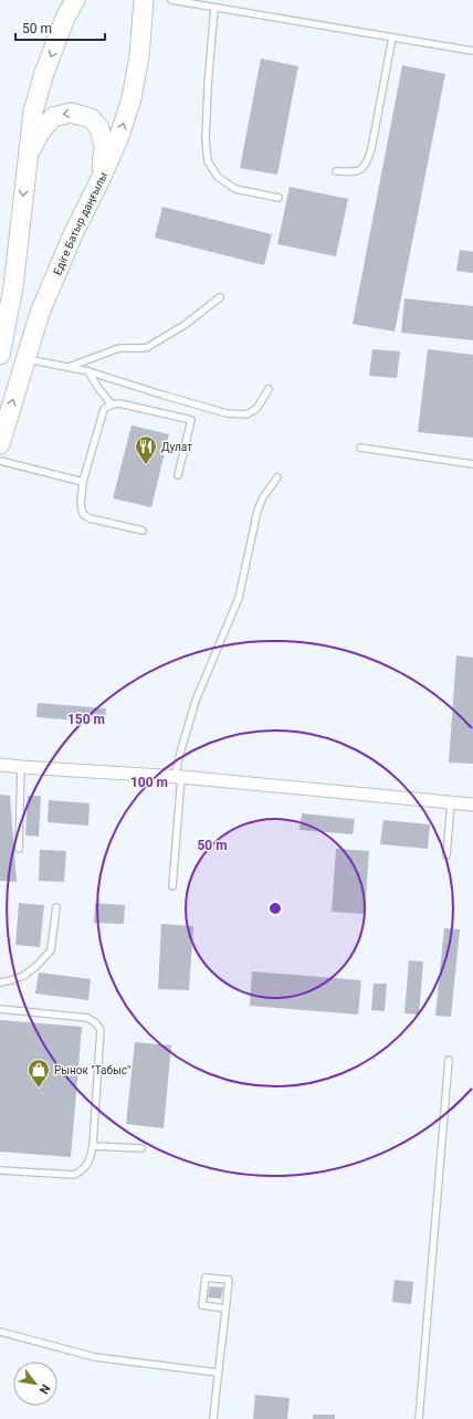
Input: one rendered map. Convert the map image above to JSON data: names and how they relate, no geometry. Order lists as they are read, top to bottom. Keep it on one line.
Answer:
{"streets":{"main road":["Едіге Батыр даңғылы"]},"places":{"restaurant":["Дулат"],"shop":["Рынок \"Табыс\""]},"scale_bar":"50 m","north":"bottom right","rings":["150 m","100 m","50 m"]}
